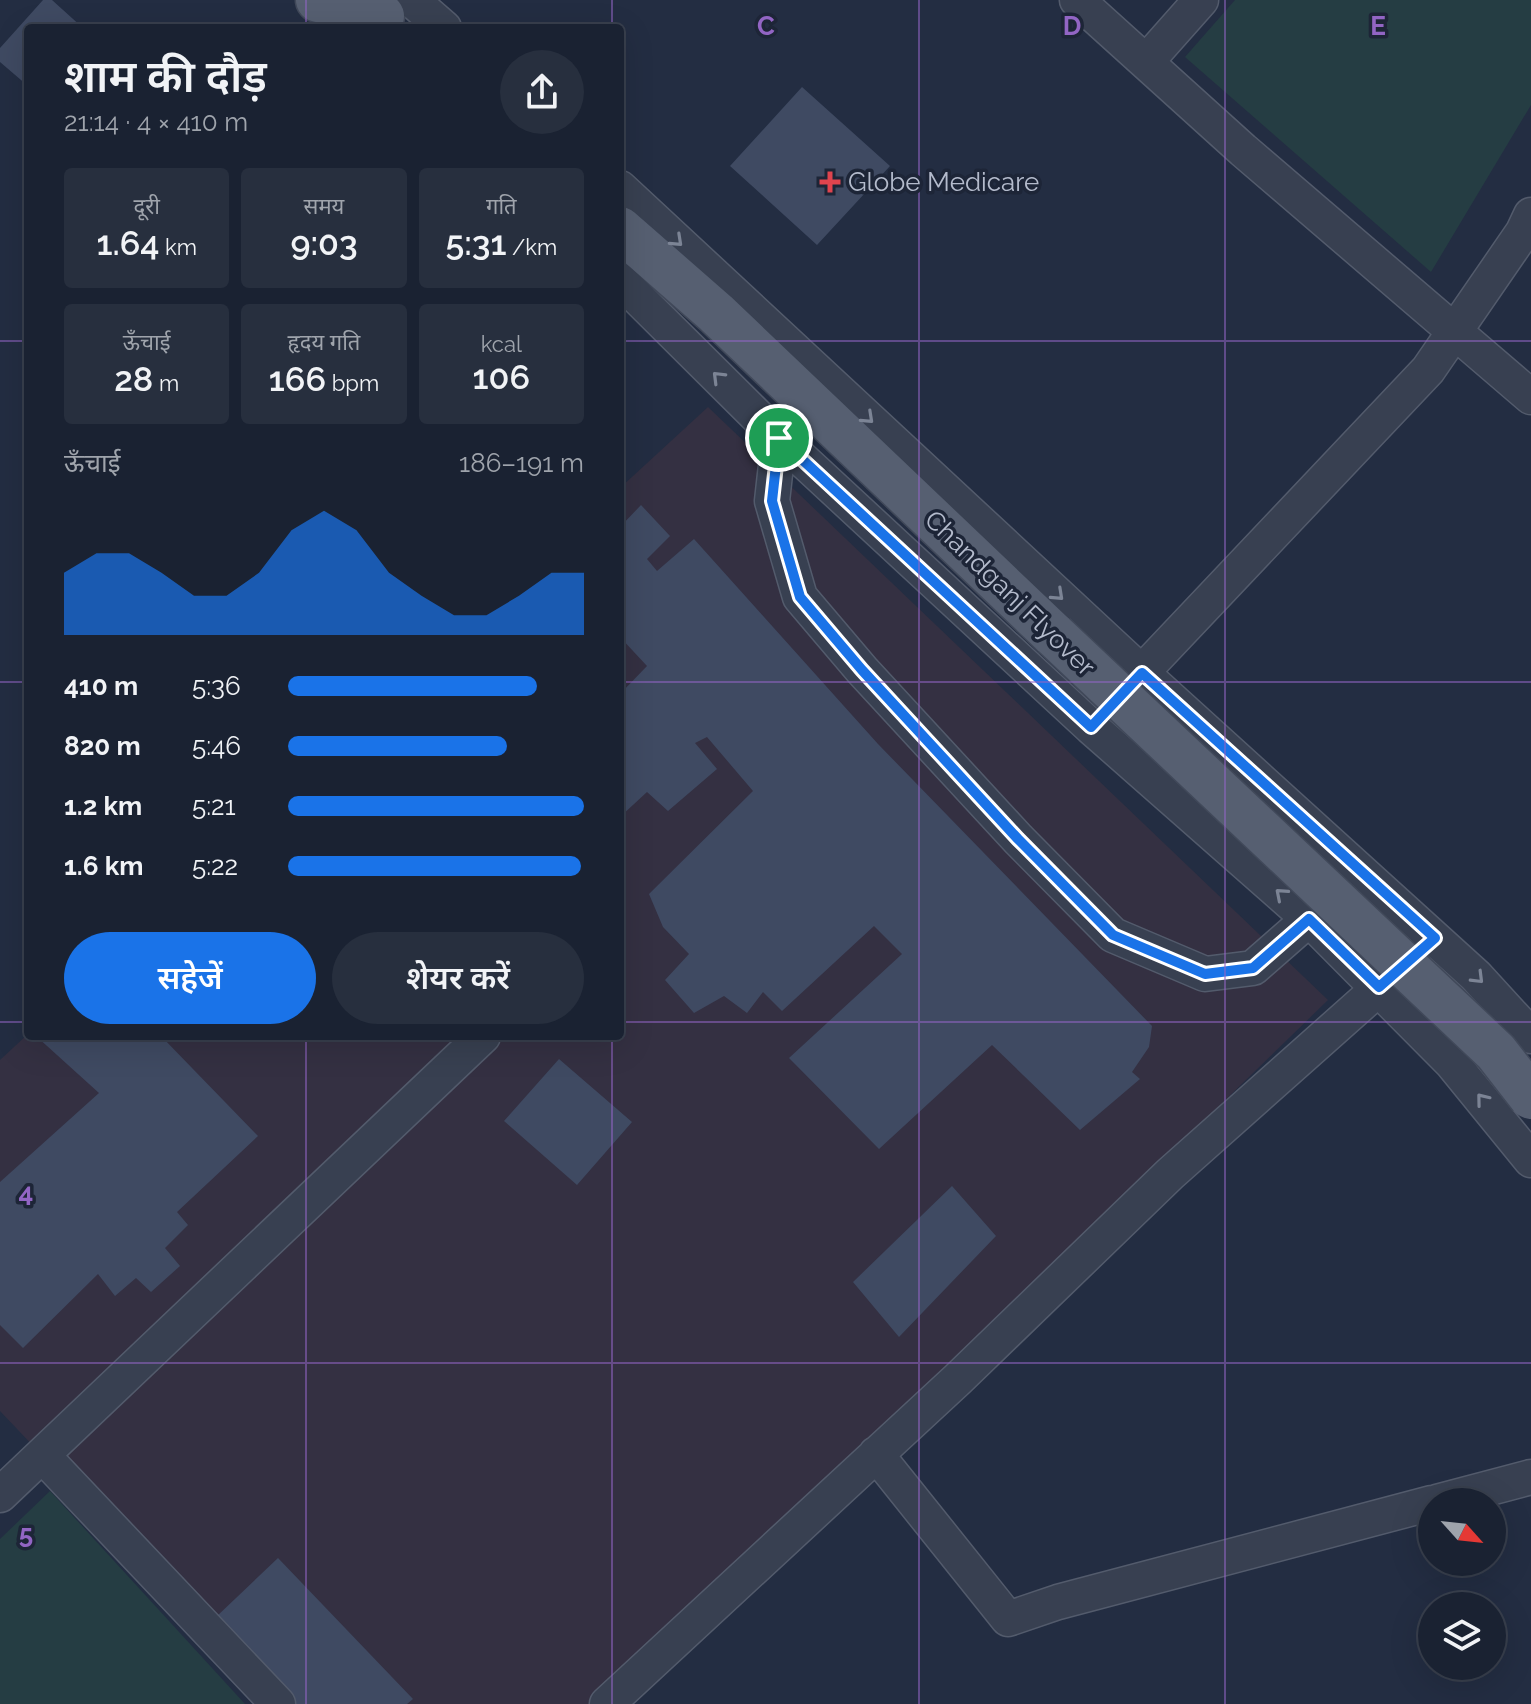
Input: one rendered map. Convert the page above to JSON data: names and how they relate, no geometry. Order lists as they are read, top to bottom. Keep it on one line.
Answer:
{"streets":{"main road":["Chandganj Flyover"]},"places":{"health":["Globe Medicare"]},"north":"bottom right","page":{"heading":["शाम की दौड़","21:14 · 4 × 410 m"],"stats":[["दूरी","1.64 km"],["समय","9:03"],["गति","5:31 /km"],["ऊँचाई","28 m"],["हृदय गति","166 bpm"],["kcal","106"]],"chart":["ऊँचाई","186–191 m"],"list":[{"name":"410 m","note":"5:36"},{"name":"820 m","note":"5:46"},{"name":"1.2 km","note":"5:21"},{"name":"1.6 km","note":"5:22"}],"buttons":["सहेजें","शेयर करें"]},"grid":{"columns":["C","D","E"],"rows":["4","5"]}}
